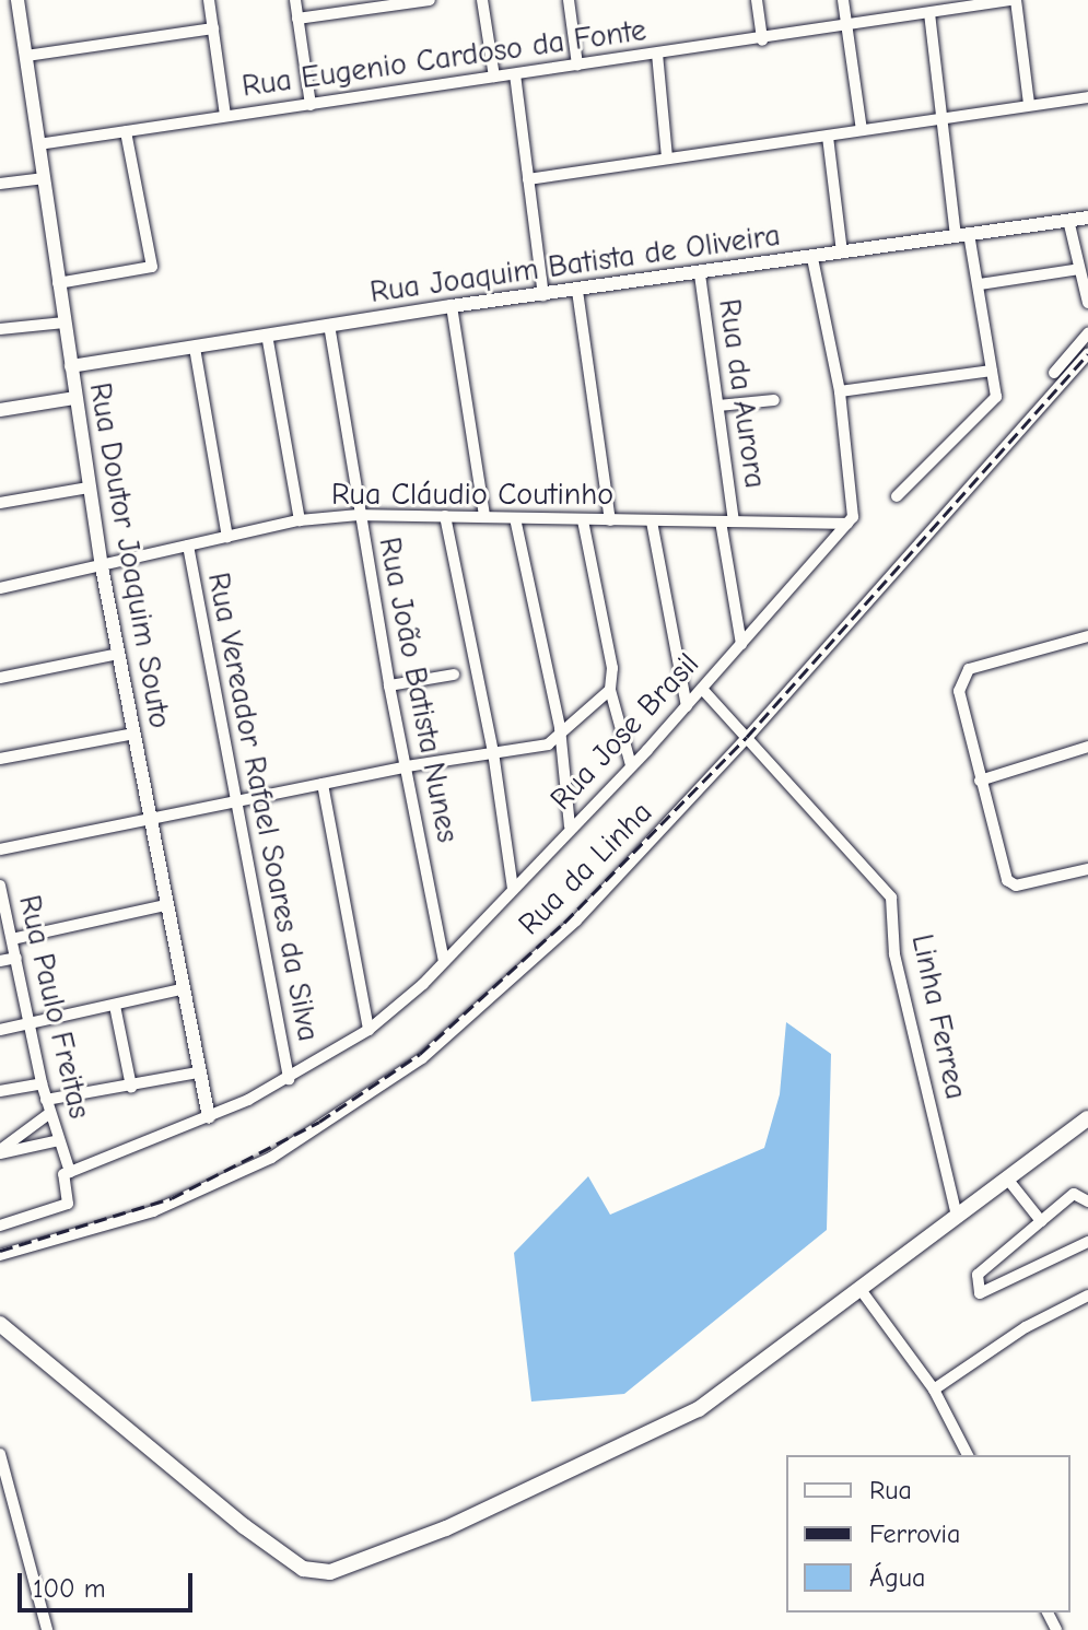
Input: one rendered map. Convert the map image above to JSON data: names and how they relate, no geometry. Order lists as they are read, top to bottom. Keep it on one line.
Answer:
{"streets":{"street":["Rua Eugenio Cardoso da Fonte","Rua Joaquim Batista de Oliveira","Rua da Aurora","Rua Cláudio Coutinho","Rua Doutor Joaquim Souto","Rua João Batista Nunes","Rua Jose Brasil","Rua Vereador Rafael Soares da Silva","Rua da Linha","Rua Paulo Freitas","Linha Ferrea"]},"crossings":[["Rua Eugenio Cardoso da Fonte","Rua Doutor Joaquim Souto"],["Rua Joaquim Batista de Oliveira","Rua da Aurora"],["Rua Joaquim Batista de Oliveira","Rua Doutor Joaquim Souto"],["Rua Joaquim Batista de Oliveira","Rua João Batista Nunes"],["Rua da Aurora","Rua Cláudio Coutinho"],["Rua da Aurora","Rua Jose Brasil"],["Rua Cláudio Coutinho","Rua Doutor Joaquim Souto"],["Rua Cláudio Coutinho","Rua João Batista Nunes"],["Rua Cláudio Coutinho","Rua Jose Brasil"],["Rua Cláudio Coutinho","Rua Vereador Rafael Soares da Silva"],["Rua Doutor Joaquim Souto","Rua Jose Brasil"],["Rua João Batista Nunes","Rua Jose Brasil"],["Rua Jose Brasil","Rua Vereador Rafael Soares da Silva"],["Rua Jose Brasil","Rua Paulo Freitas"],["Rua Jose Brasil","Linha Ferrea"],["Rua da Linha","Linha Ferrea"]],"legend":["Rua","Ferrovia","Água"],"scale_bar":"100 m"}
